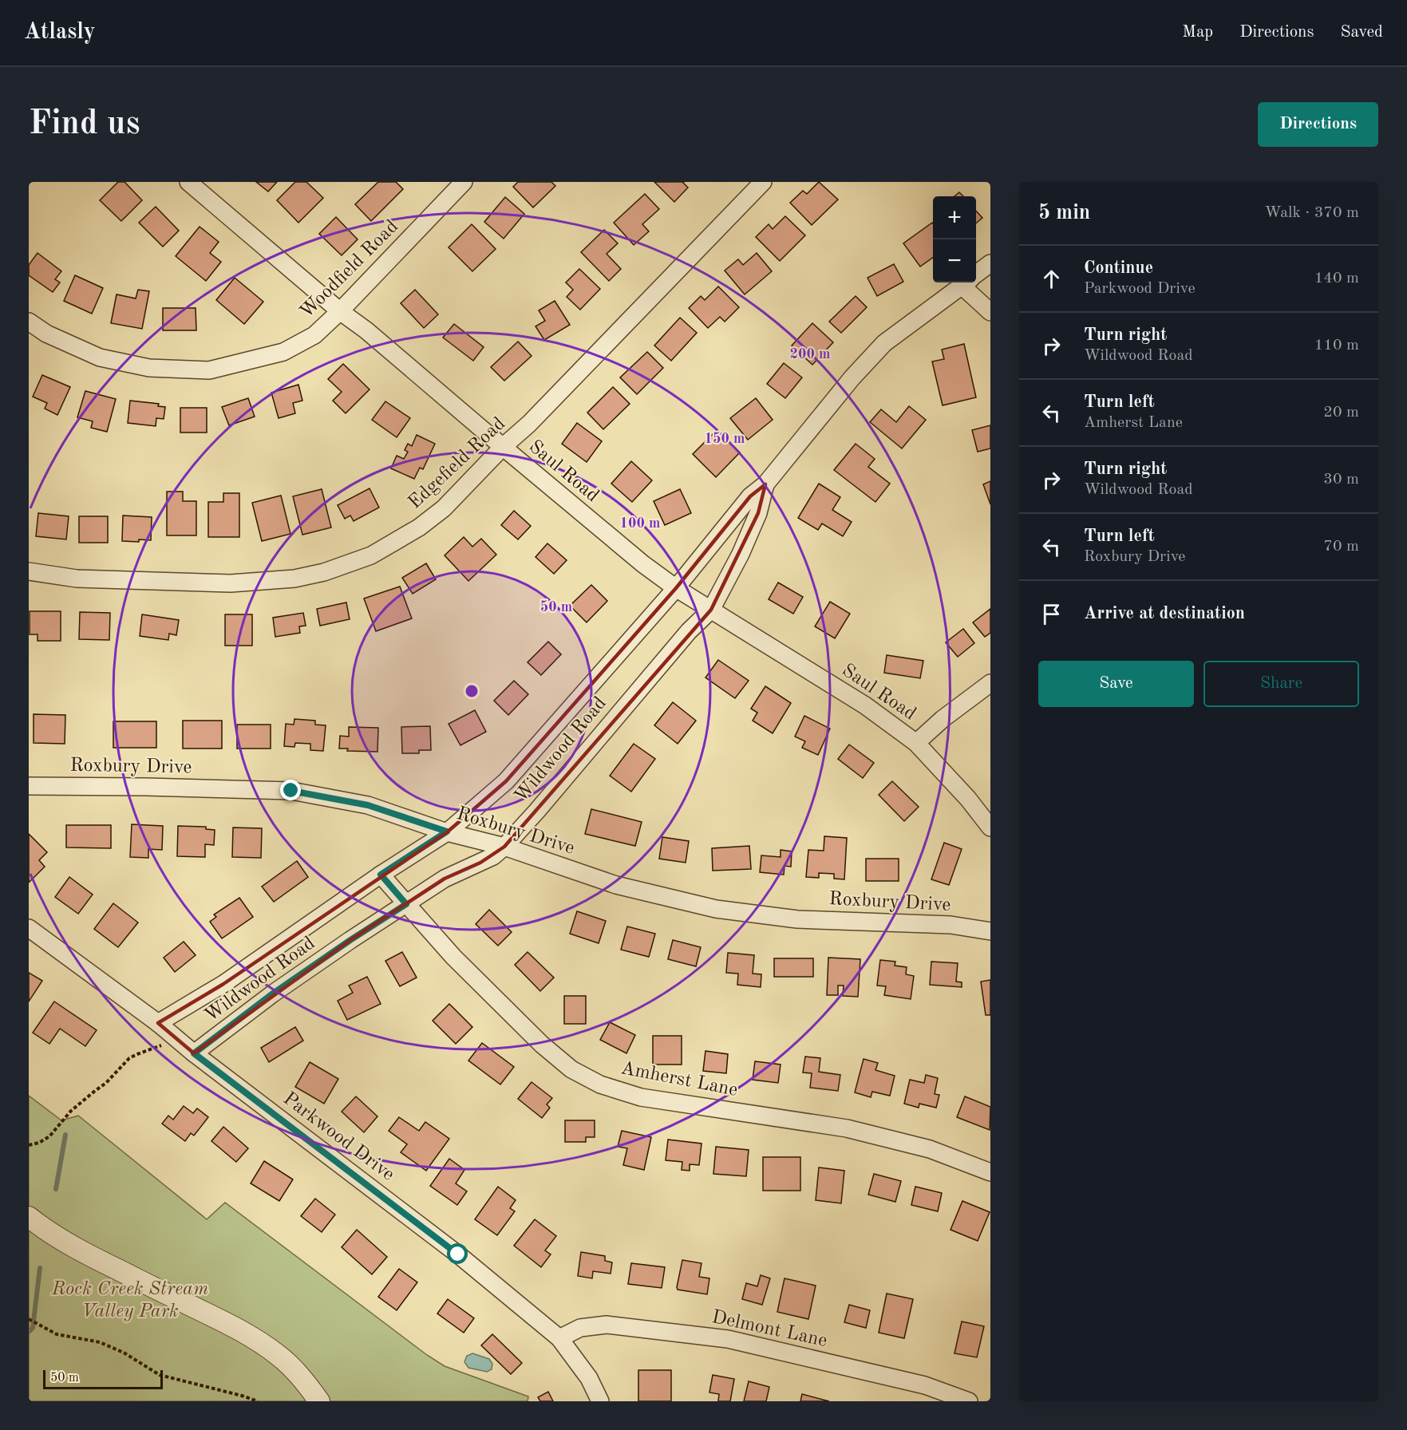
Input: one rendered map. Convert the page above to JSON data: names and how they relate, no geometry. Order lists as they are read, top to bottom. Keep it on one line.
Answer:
{"streets":{"street":["Woodfield Road","Edgefield Road","Saul Road","Wildwood Road","Roxbury Drive","Amherst Lane","Parkwood Drive","Delmont Lane"]},"crossings":[["Woodfield Road","Saul Road"],["Edgefield Road","Saul Road"],["Saul Road","Wildwood Road"],["Wildwood Road","Roxbury Drive"],["Wildwood Road","Amherst Lane"],["Wildwood Road","Parkwood Drive"],["Parkwood Drive","Delmont Lane"]],"parks":["Rock Creek Stream Valley Park"],"scale_bar":"50 m","page":{"header":"Atlasly","nav":["Map","Directions","Saved"],"buttons":["Directions",["Save","Share"]],"title":"Find us","heading":["5 min","Walk · 370 m"],"map_buttons":["+","−"],"list":[["Continue","Parkwood Drive","140 m"],["Turn right","Wildwood Road","110 m"],["Turn left","Amherst Lane","20 m"],["Turn right","Wildwood Road","30 m"],["Turn left","Roxbury Drive","70 m"],"Arrive at destination"],"scale":"50 m"},"rings":["200 m","150 m","100 m","50 m"]}
